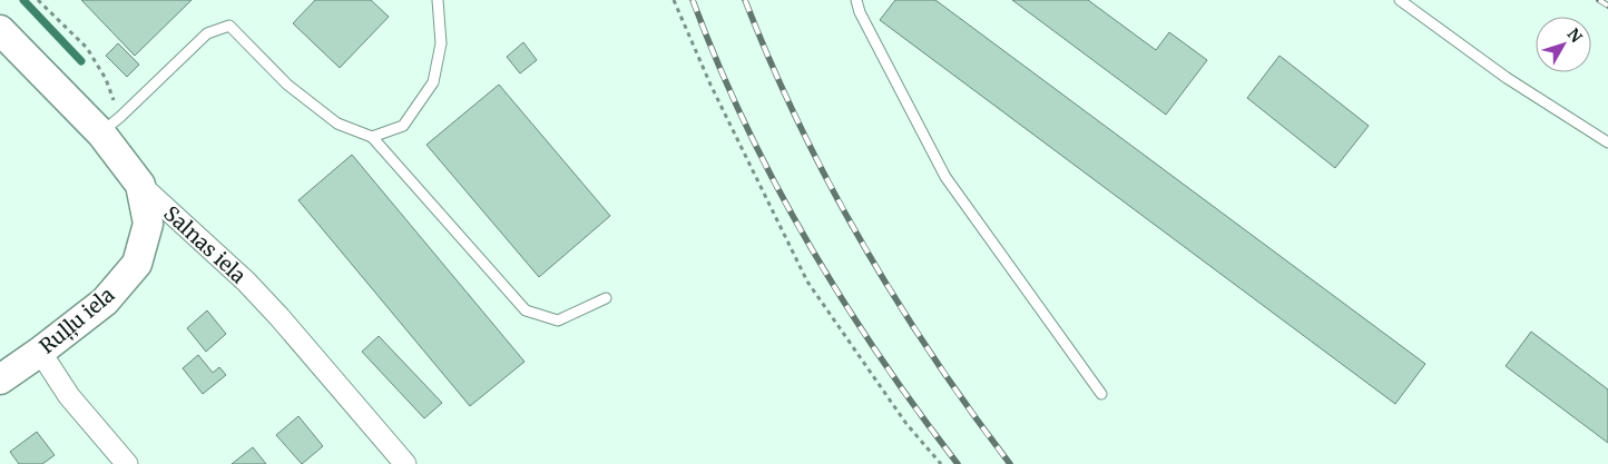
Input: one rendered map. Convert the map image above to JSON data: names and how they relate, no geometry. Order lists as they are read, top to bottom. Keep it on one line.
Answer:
{"streets":{"main road":["Salnas iela","Ruļļu iela"]},"crossings":[["Salnas iela","Ruļļu iela"]],"north":"top right"}
